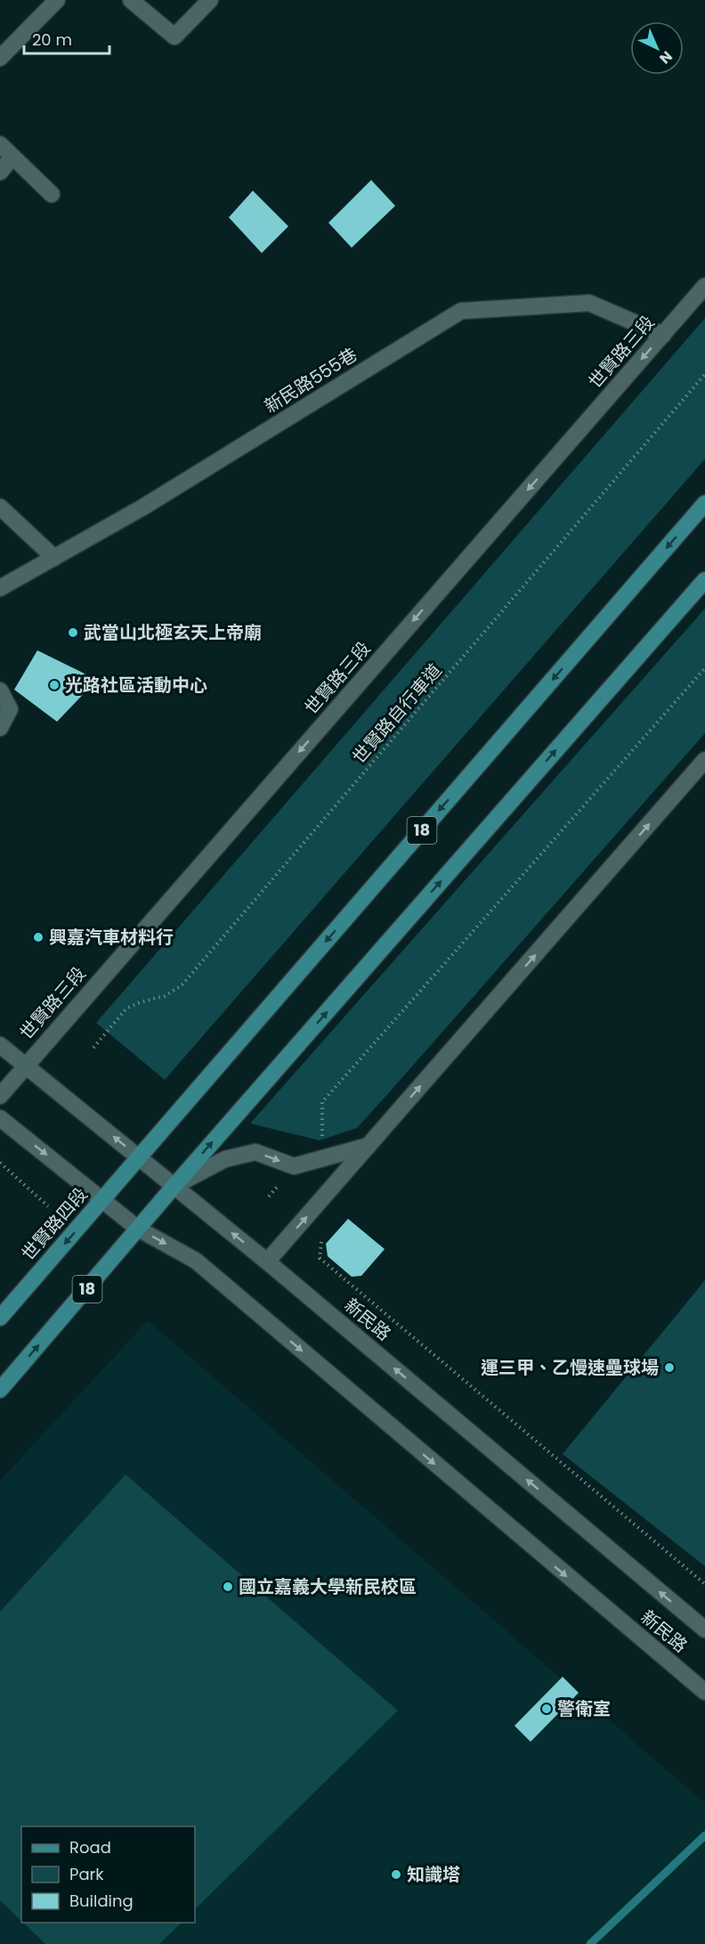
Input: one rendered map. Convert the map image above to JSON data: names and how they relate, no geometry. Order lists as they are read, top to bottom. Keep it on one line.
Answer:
{"streets":{"main road":["18","世賢路四段"],"street":["世賢路三段","新民路555巷","新民路"],"path":["世賢路自行車道"]},"crossings":[["世賢路三段","新民路555巷"],["世賢路三段","新民路"],["18","世賢路四段"],["18","新民路"],["世賢路四段","新民路"]],"one_way":["世賢路三段"],"places":["武當山北極玄天上帝廟","光路社區活動中心","興嘉汽車材料行","運三甲、乙慢速壘球場","國立嘉義大學新民校區","警衛室","知識塔"],"legend":["Road","Park","Building"],"scale_bar":"20 m","north":"bottom right"}
